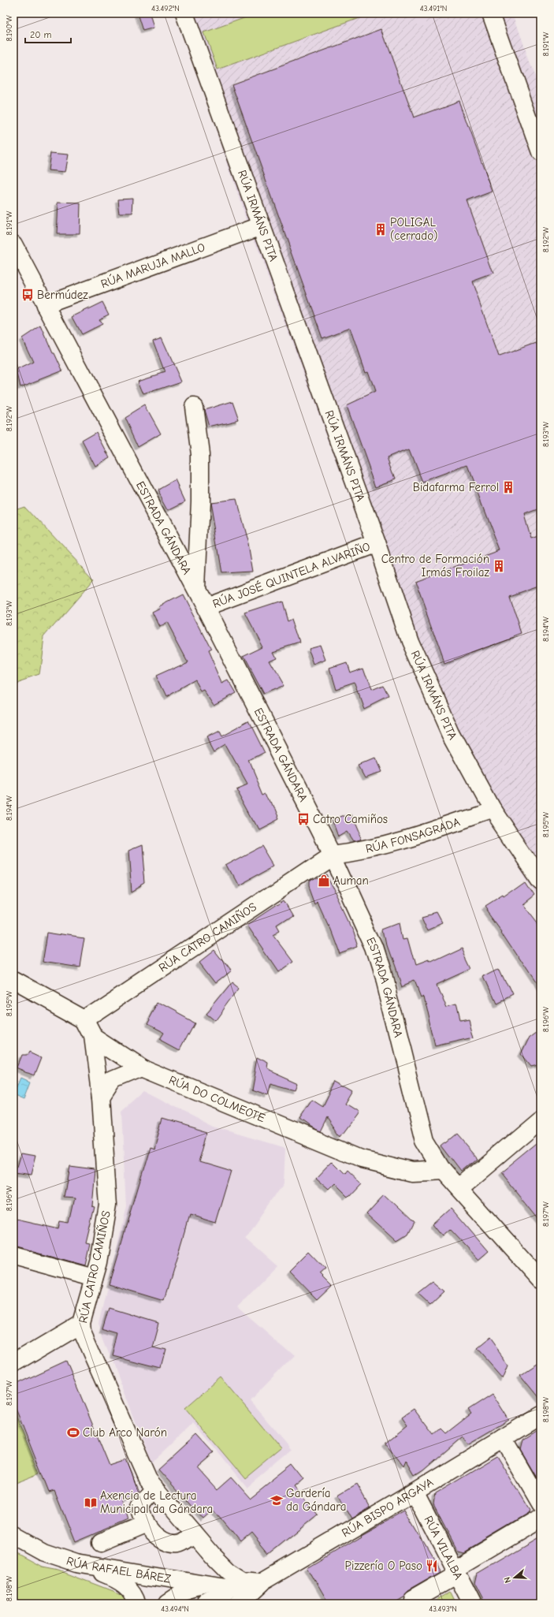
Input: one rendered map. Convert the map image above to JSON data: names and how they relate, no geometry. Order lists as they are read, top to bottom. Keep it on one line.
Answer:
{"streets":{"street":["RÚA IRMÁNS PITA","RÚA MARUJA MALLO","ESTRADA GÁNDARA","RÚA JOSÉ QUINTELA ALVARIÑO","RÚA FONSAGRADA","RÚA CATRO CAMIÑOS","RÚA DO COLMEOTE","RÚA BISPO ARGAYA","RÚA VILALBA","RÚA RAFAEL BÁREZ"]},"crossings":[["RÚA IRMÁNS PITA","RÚA MARUJA MALLO"],["RÚA IRMÁNS PITA","RÚA JOSÉ QUINTELA ALVARIÑO"],["RÚA IRMÁNS PITA","RÚA FONSAGRADA"],["RÚA MARUJA MALLO","ESTRADA GÁNDARA"],["ESTRADA GÁNDARA","RÚA JOSÉ QUINTELA ALVARIÑO"],["ESTRADA GÁNDARA","RÚA FONSAGRADA"],["ESTRADA GÁNDARA","RÚA CATRO CAMIÑOS"],["ESTRADA GÁNDARA","RÚA DO COLMEOTE"],["RÚA FONSAGRADA","RÚA CATRO CAMIÑOS"],["RÚA CATRO CAMIÑOS","RÚA DO COLMEOTE"],["RÚA CATRO CAMIÑOS","RÚA BISPO ARGAYA"],["RÚA BISPO ARGAYA","RÚA VILALBA"],["RÚA BISPO ARGAYA","RÚA RAFAEL BÁREZ"]],"places":{"building":["POLIGAL (cerrado)","Bidafarma Ferrol","Centro de Formación Irmás Froilaz"],"bus stop":["Bermúdez","Catro Camiños"],"shop":["Auman"],"sports":["Club Arco Narón"],"school or university":["Gardería da Gándara"],"library":["Axencia de Lectura Municipal da Gándara"],"restaurant":["Pizzería O Paso"]},"scale_bar":"20 m","north":"left","coordinates":["43.492°N","43.491°N","8.190°W","8.191°W","8.192°W","8.193°W","8.194°W","8.195°W","8.196°W","8.197°W","8.198°W","43.494°N","43.493°N"]}
